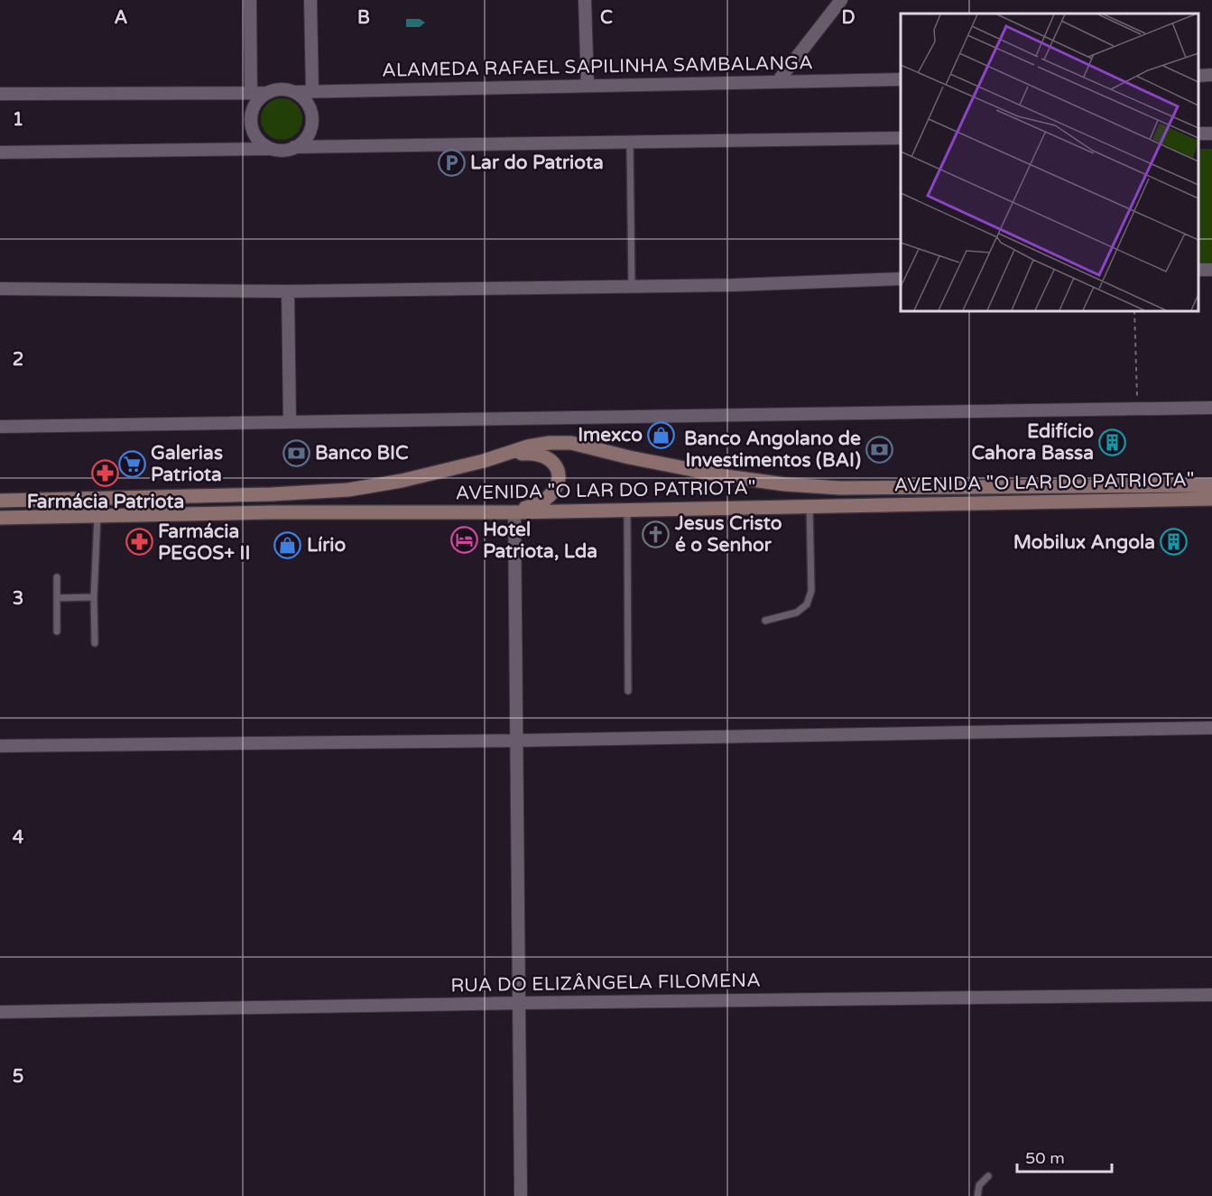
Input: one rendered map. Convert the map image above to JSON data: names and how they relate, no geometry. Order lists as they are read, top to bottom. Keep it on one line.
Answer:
{"streets":{"main road":["AVENIDA \"O LAR DO PATRIOTA\""],"street":["ALAMEDA RAFAEL SAPILINHA SAMBALANGA","RUA DO ELIZÂNGELA FILOMENA"]},"places":{"parking":["Lar do Patriota"],"shop":["Imexco","Lírio"],"building":["Edifício Cahora Bassa","Mobilux Angola"],"bank":["Banco Angolano de Investimentos (BAI)","Banco BIC"],"supermarket":["Galerias Patriota"],"pharmacy":["Farmácia Patriota","Farmácia PEGOS+ II"],"church":["Jesus Cristo é o Senhor"],"hotel":["Hotel Patriota, Lda"]},"scale_bar":"50 m","grid":{"columns":["A","B","C","D"],"rows":["1","2","3","4","5"]}}
